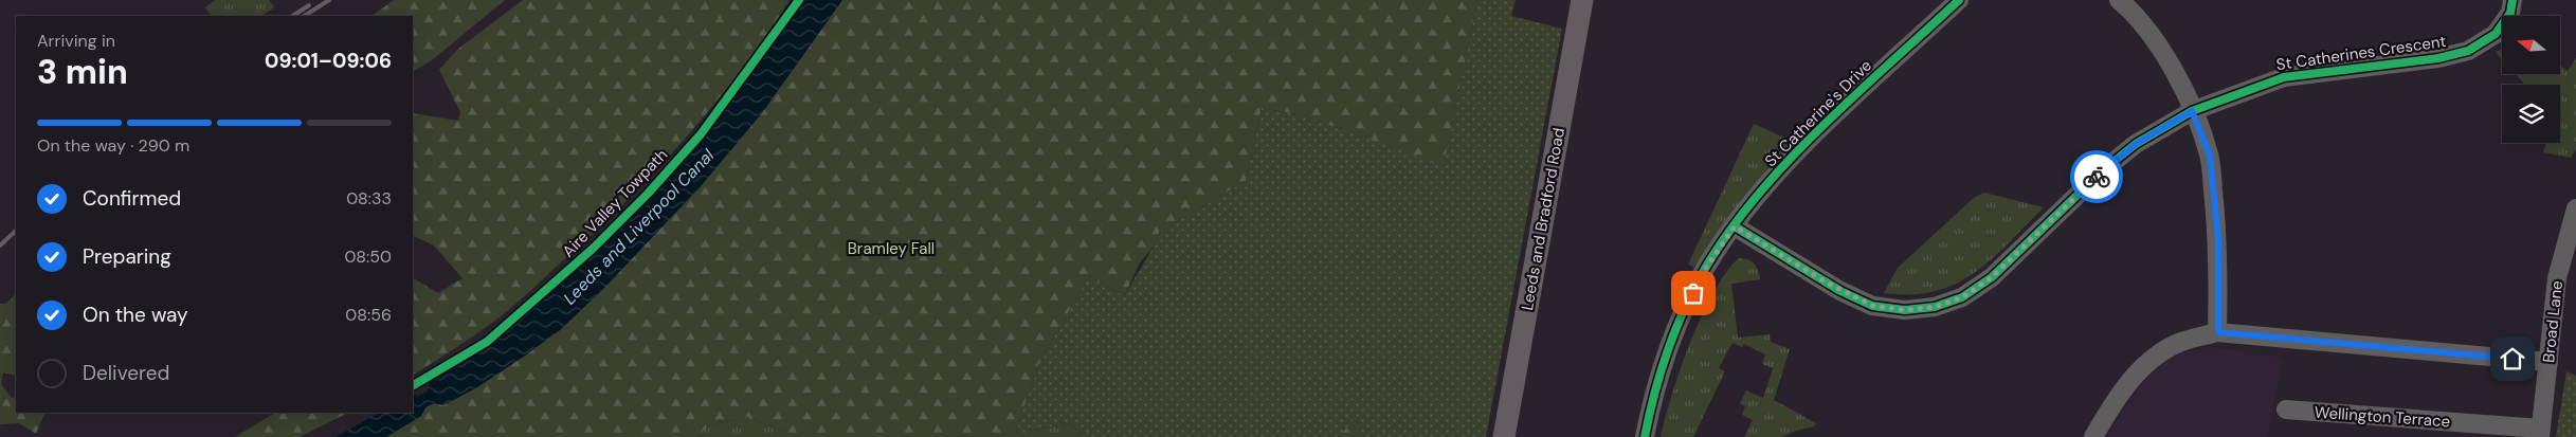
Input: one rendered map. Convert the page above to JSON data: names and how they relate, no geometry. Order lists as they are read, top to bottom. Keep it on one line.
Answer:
{"streets":{"main road":["Leeds and Bradford Road"],"street":["St Catherines Crescent","St Catherine's Drive","Broad Lane","Wellington Terrace"],"cycle path":["Aire Valley Towpath"]},"crossings":[["St Catherines Crescent","St Catherine's Drive"],["Broad Lane","Wellington Terrace"]],"water":["Leeds and Liverpool Canal"],"parks":["Bramley Fall"],"north":"left","page":{"heading":["3 min","Arriving in","09:01–09:06"],"bar":"On the way · 290 m","list":[["Confirmed","08:33"],["Preparing","08:50"],["On the way","08:56"],"Delivered"]}}
